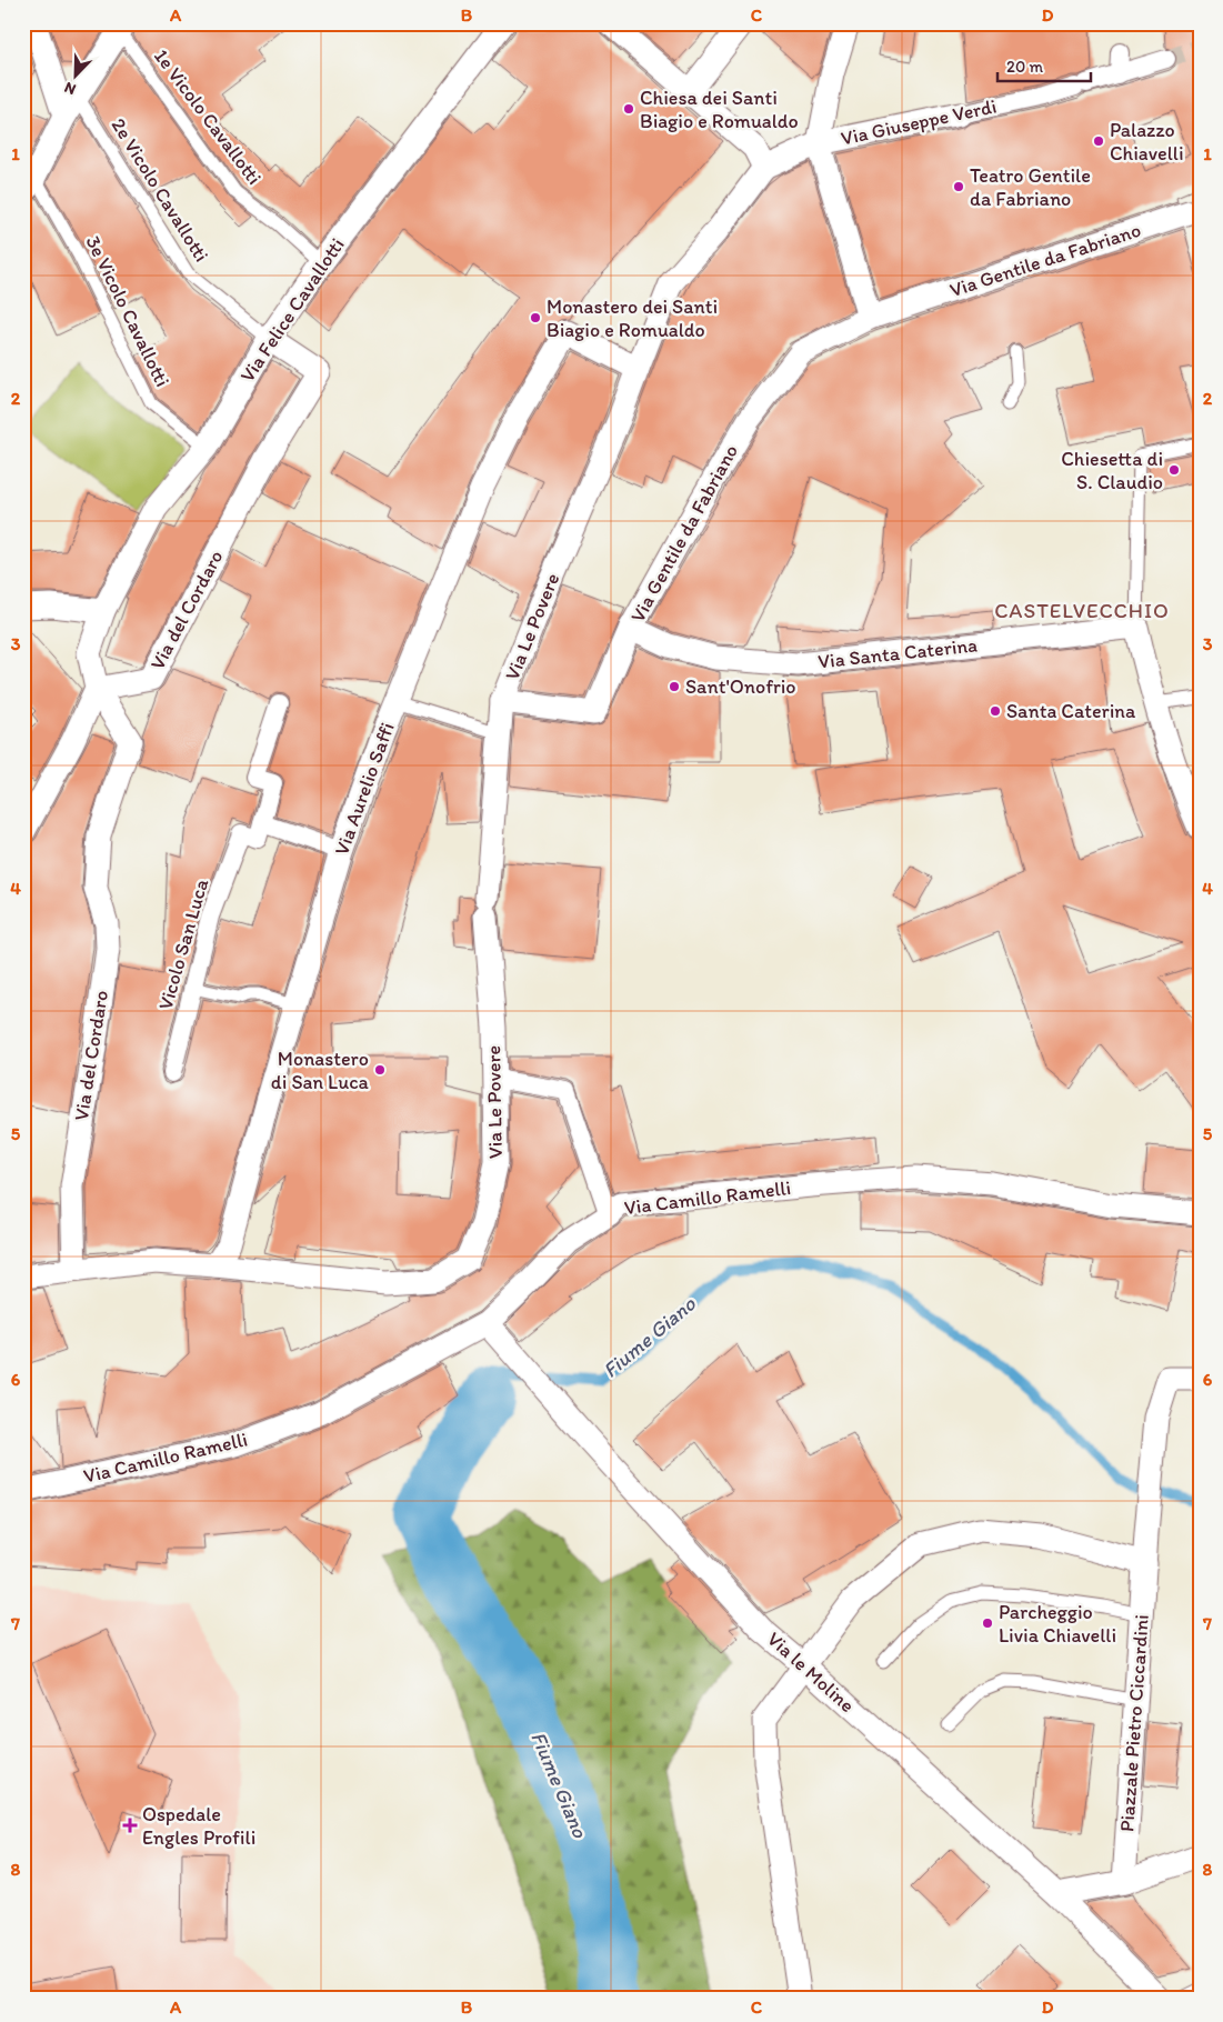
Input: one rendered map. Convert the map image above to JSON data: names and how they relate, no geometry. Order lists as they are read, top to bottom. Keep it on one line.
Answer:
{"streets":{"street":["Via Giuseppe Verdi","Via Gentile da Fabriano","Via Felice Cavallotti","Via del Cordaro","Via Le Povere","Via Santa Caterina","Via Aurelio Saffi","Vicolo San Luca","Via Camillo Ramelli","Via le Moline","Piazzale Pietro Ciccardini"],"lane":["1e Vicolo Cavallotti","2e Vicolo Cavallotti","3e Vicolo Cavallotti"]},"crossings":[["1e Vicolo Cavallotti","Via Felice Cavallotti"],["Via Giuseppe Verdi","Via Le Povere"],["2e Vicolo Cavallotti","Via Felice Cavallotti"],["2e Vicolo Cavallotti","Via del Cordaro"],["Via Gentile da Fabriano","Via Le Povere"],["Via Gentile da Fabriano","Via Santa Caterina"],["Via Felice Cavallotti","3e Vicolo Cavallotti"],["Via Felice Cavallotti","Via del Cordaro"],["Via del Cordaro","Via Le Povere"],["Via Le Povere","Via Aurelio Saffi"],["Via Camillo Ramelli","Via le Moline"]],"districts":["CASTELVECCHIO"],"water":["Fiume Giano"],"places":{"other":["Chiesa dei Santi Biagio e Romualdo","Palazzo Chiavelli","Teatro Gentile da Fabriano","Monastero dei Santi Biagio e Romualdo","Chiesetta di S. Claudio","Sant'Onofrio","Santa Caterina","Monastero di San Luca","Parcheggio Livia Chiavelli"],"health":["Ospedale Engles Profili"]},"scale_bar":"20 m","north":"bottom left","grid":{"columns":["A","B","C","D"],"rows":["1","2","3","4","5","6","7","8"]}}
